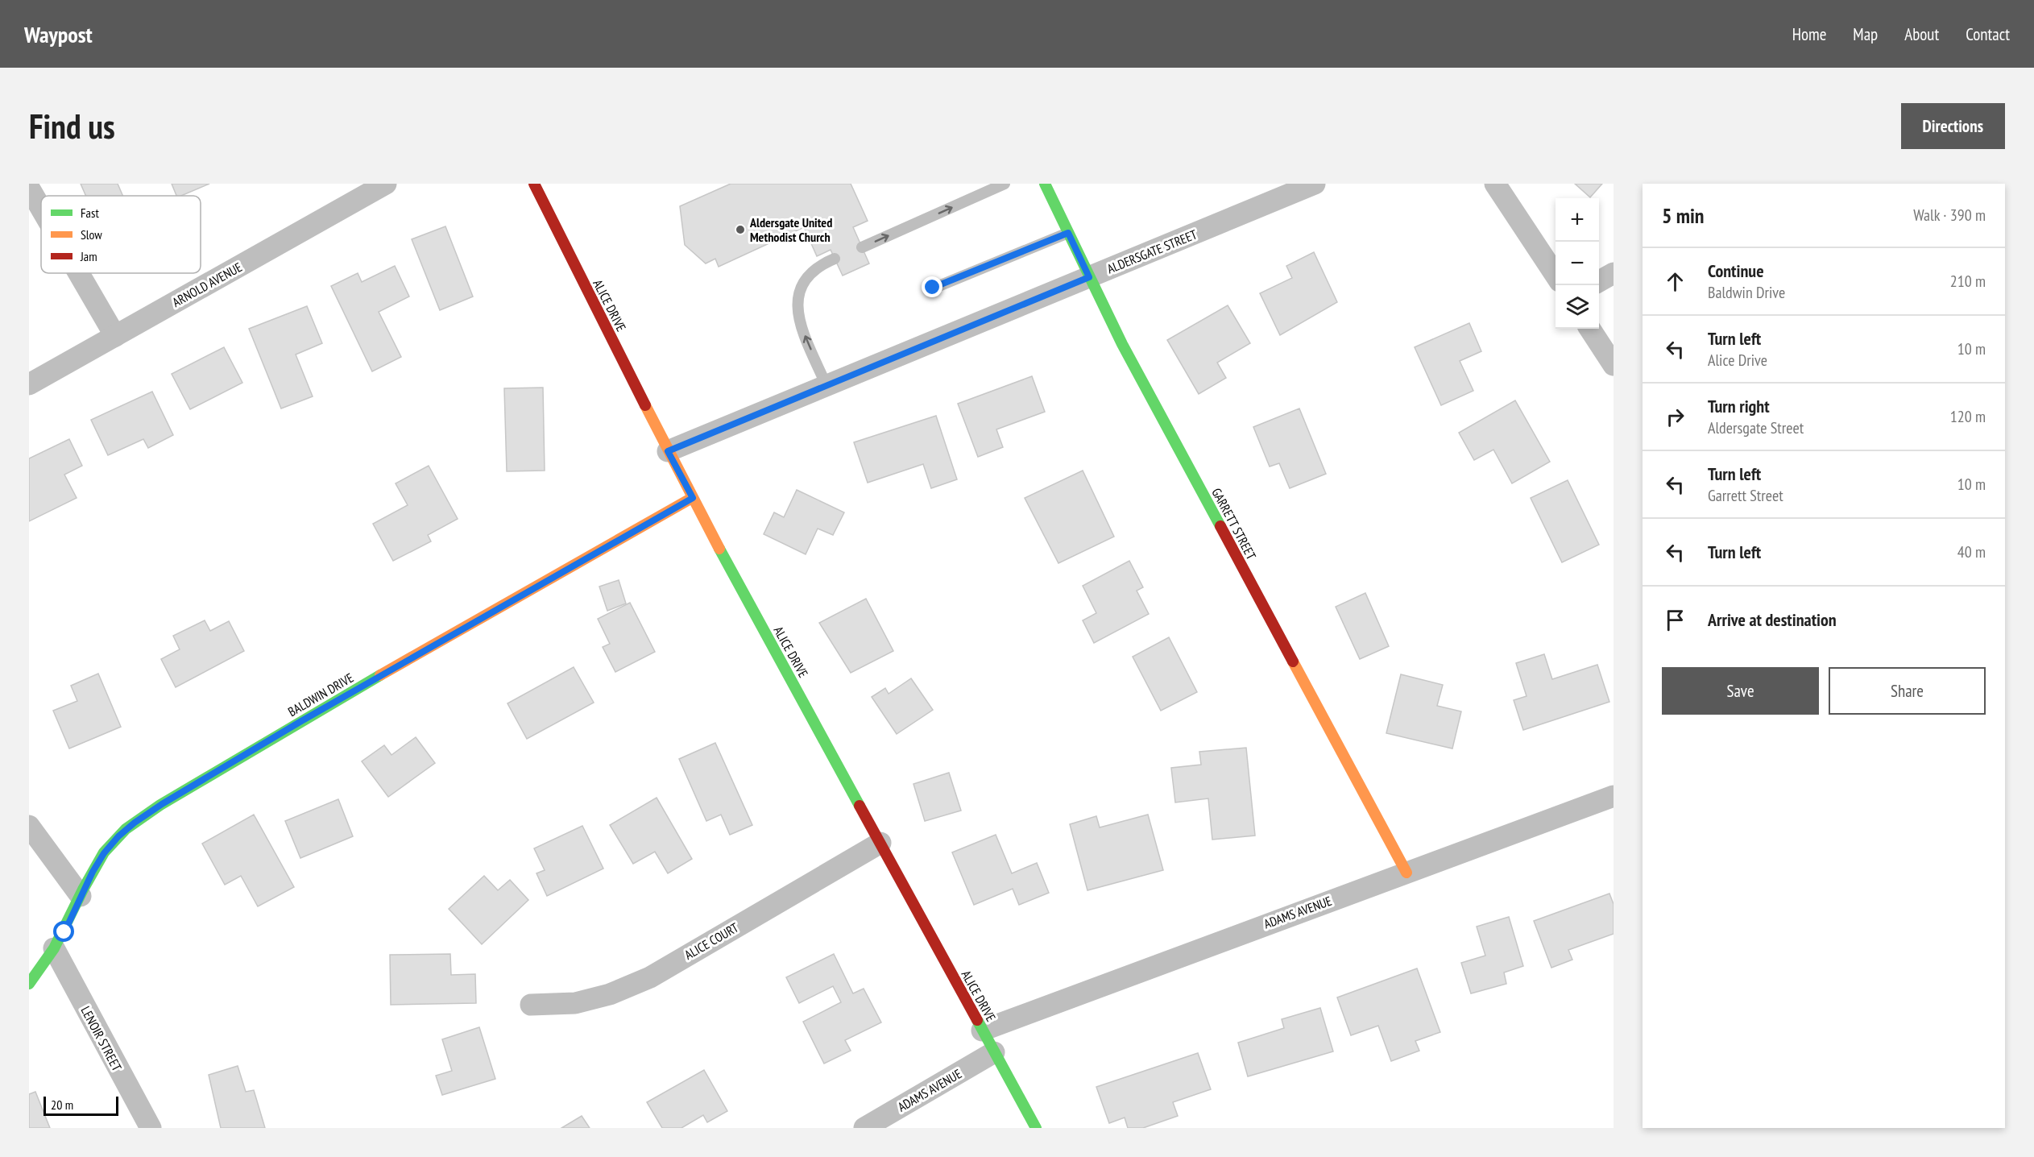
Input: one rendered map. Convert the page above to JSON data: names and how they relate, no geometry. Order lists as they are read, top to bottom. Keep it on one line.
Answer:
{"streets":{"street":["ALDERSGATE STREET","ARNOLD AVENUE","ALICE DRIVE","GARRETT STREET","BALDWIN DRIVE","ADAMS AVENUE","ALICE COURT","LENOIR STREET"]},"crossings":[["ALDERSGATE STREET","ALICE DRIVE"],["ALDERSGATE STREET","GARRETT STREET"],["ALICE DRIVE","BALDWIN DRIVE"],["ALICE DRIVE","ADAMS AVENUE"],["ALICE DRIVE","ALICE COURT"],["GARRETT STREET","ADAMS AVENUE"],["BALDWIN DRIVE","LENOIR STREET"]],"places":["Aldersgate United Methodist Church"],"legend":["Fast","Slow","Jam"],"scale_bar":"20 m","page":{"header":"Waypost","nav":["Home","Map","About","Contact"],"buttons":["Directions",["Save","Share"]],"title":"Find us","heading":["5 min","Walk · 390 m"],"map_buttons":["+","−"],"list":[["Continue","Baldwin Drive","210 m"],["Turn left","Alice Drive","10 m"],["Turn right","Aldersgate Street","120 m"],["Turn left","Garrett Street","10 m"],["Turn left","40 m"],"Arrive at destination"],"scale":"20 m"}}
